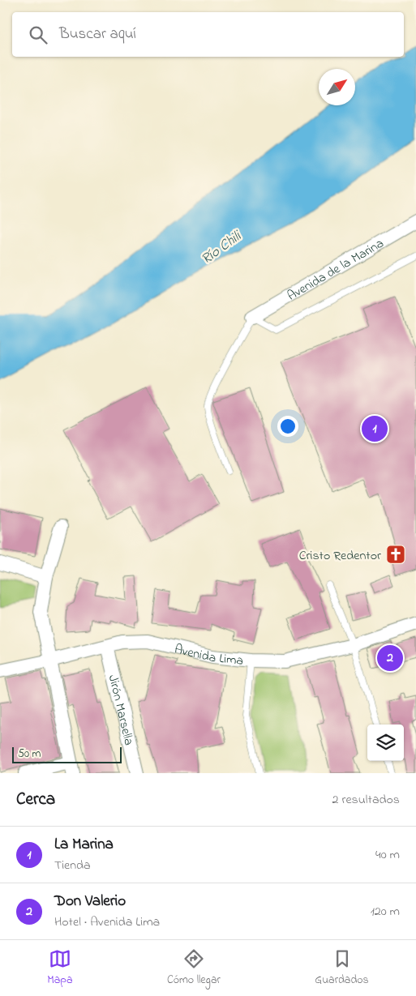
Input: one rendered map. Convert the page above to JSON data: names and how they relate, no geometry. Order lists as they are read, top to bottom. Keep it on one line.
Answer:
{"streets":{"street":["Avenida de la Marina","Avenida Lima","Jirón Marsella"]},"crossings":[["Avenida Lima","Jirón Marsella"]],"water":["Río Chili"],"places":{"church":["Cristo Redentor"]},"scale_bar":"50 m","north":"top right","page":{"search":"Buscar aquí","pins":["1","2"],"scale":"50 m","heading":["Cerca","2 resultados"],"list":[{"mark":"1","name":"La Marina","note":"Tienda","value":"40 m"},{"mark":"2","name":"Don Valerio","note":"Hotel · Avenida Lima","value":"120 m"}],"nav":["Mapa","Cómo llegar","Guardados"]}}
